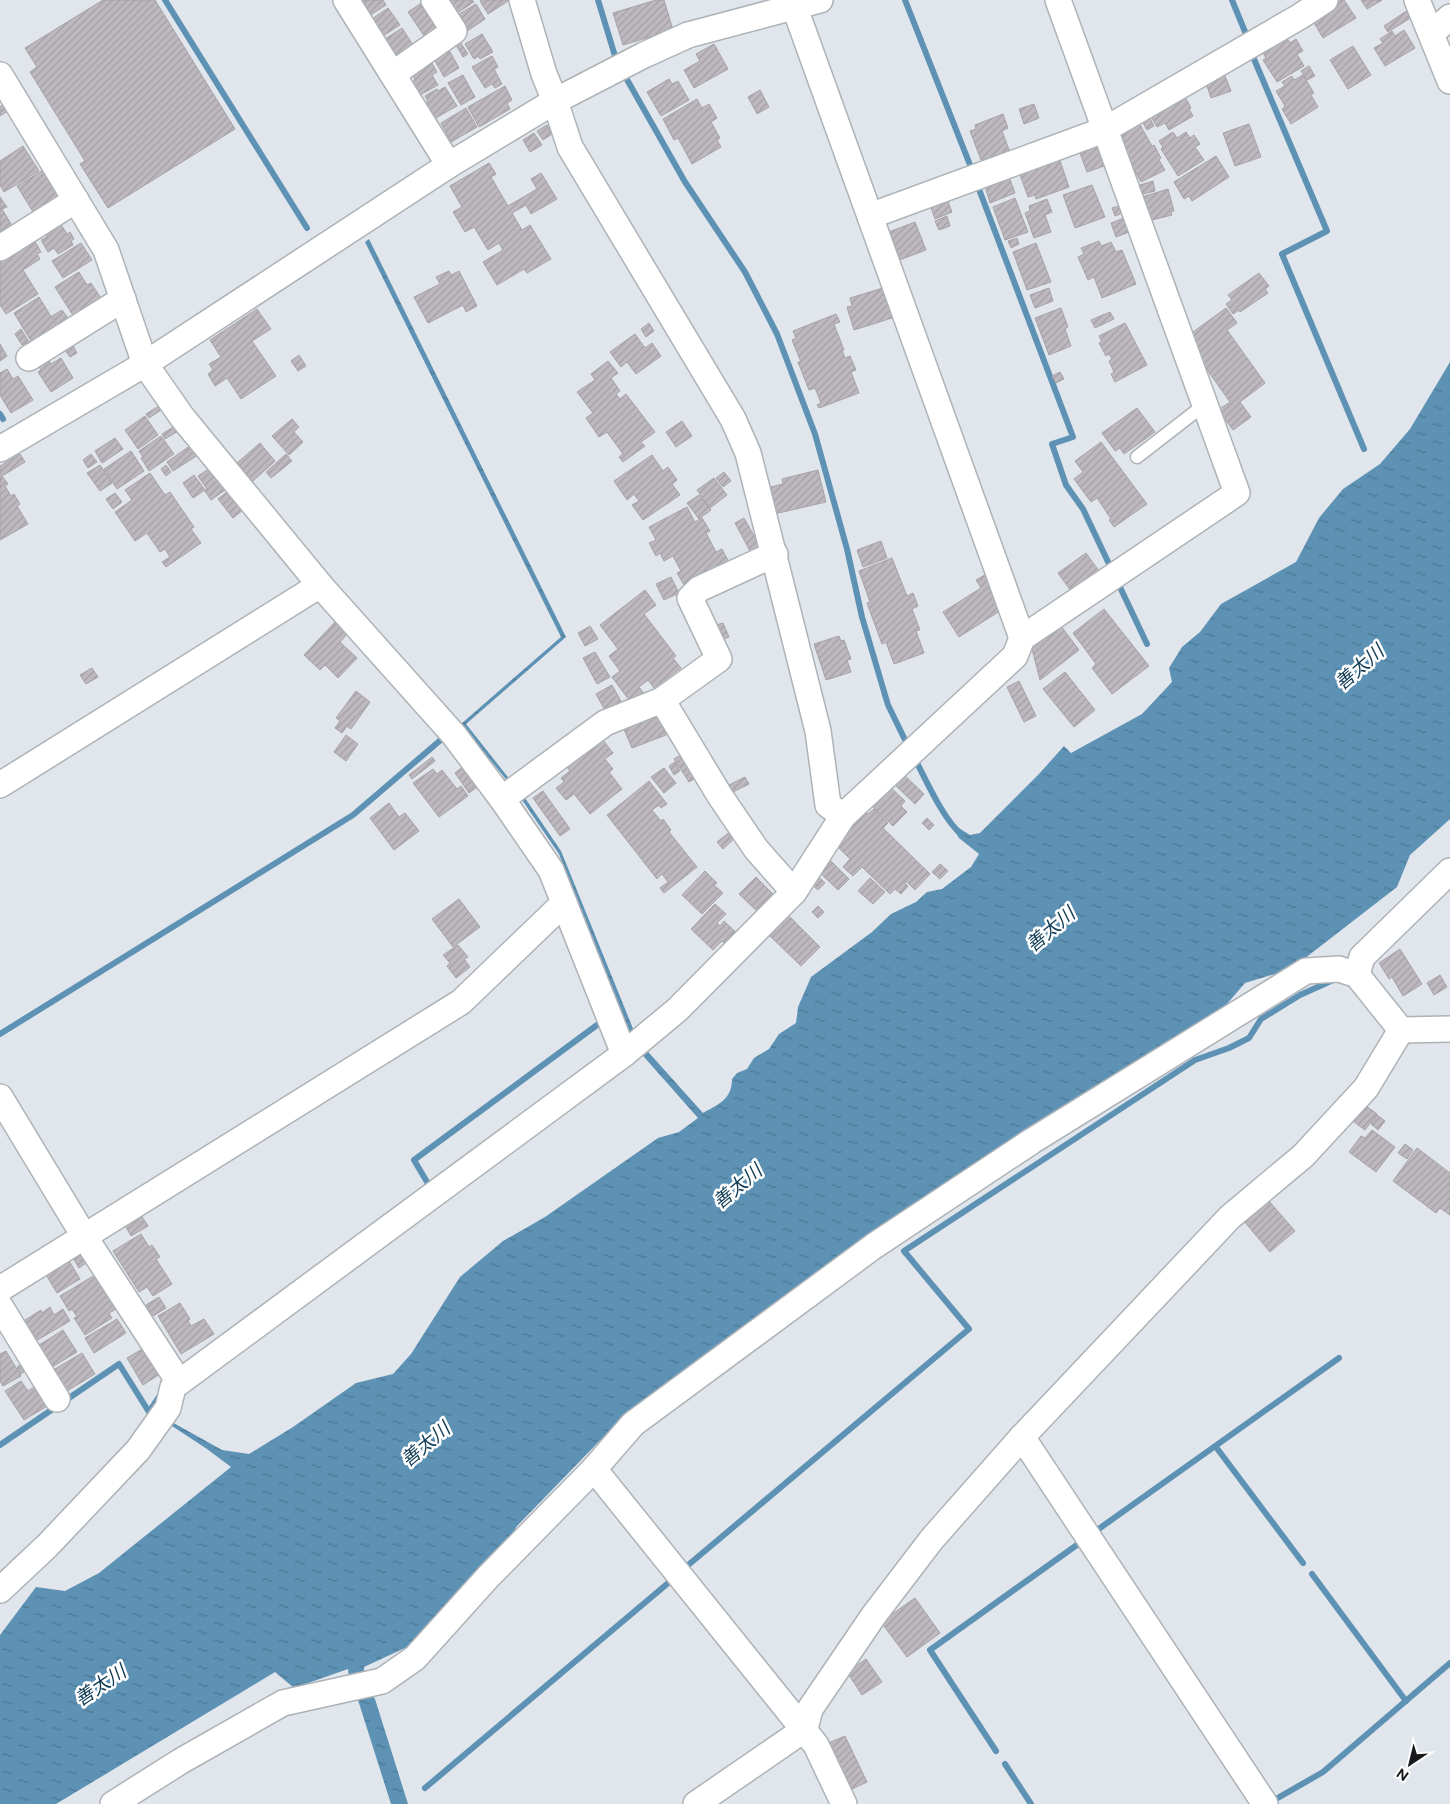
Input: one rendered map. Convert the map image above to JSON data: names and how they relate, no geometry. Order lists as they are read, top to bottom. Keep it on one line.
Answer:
{"water":["善太川"],"north":"bottom left"}
